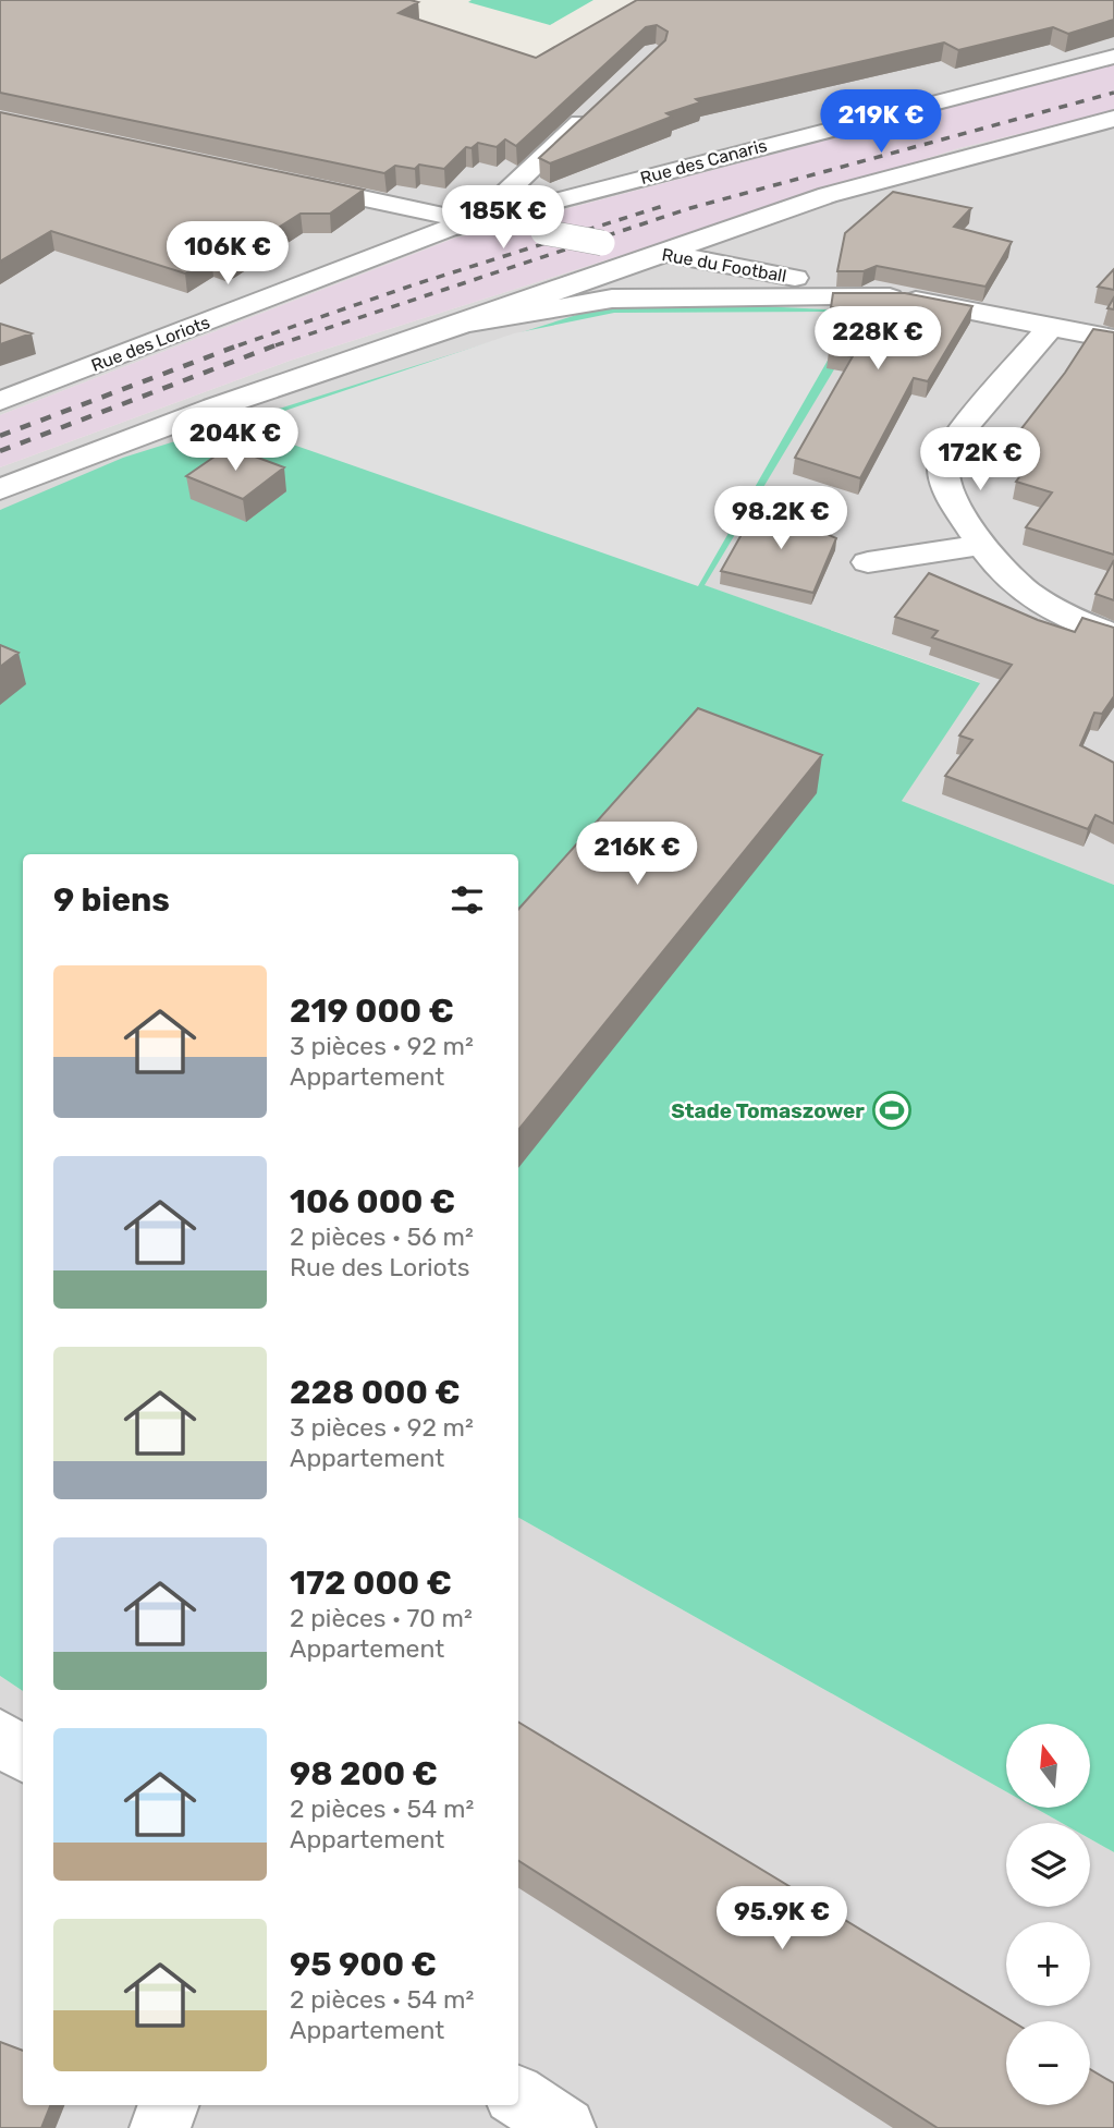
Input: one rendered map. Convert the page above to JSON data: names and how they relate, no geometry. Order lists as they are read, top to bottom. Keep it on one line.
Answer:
{"streets":{"street":["Rue des Canaris","Rue du Football","Rue des Loriots"]},"crossings":[["Rue des Canaris","Rue du Football"],["Rue des Canaris","Rue des Loriots"],["Rue du Football","Rue des Loriots"]],"places":{"sports":["Stade Tomaszower"]},"north":"top","page":{"price":["219K €","185K €","106K €","228K €","204K €","172K €","98.2K €","216K €","95.9K €"],"heading":"9 biens","list":[{"name":"219 000 €","note":"3 pièces · 92 m² · Appartement"},{"name":"106 000 €","note":"2 pièces · 56 m² · Rue des Loriots"},{"name":"228 000 €","note":"3 pièces · 92 m² · Appartement"},{"name":"172 000 €","note":"2 pièces · 70 m² · Appartement"},{"name":"98 200 €","note":"2 pièces · 54 m² · Appartement"},{"name":"95 900 €","note":"2 pièces · 54 m² · Appartement"}],"map_buttons":["+","−"]}}
